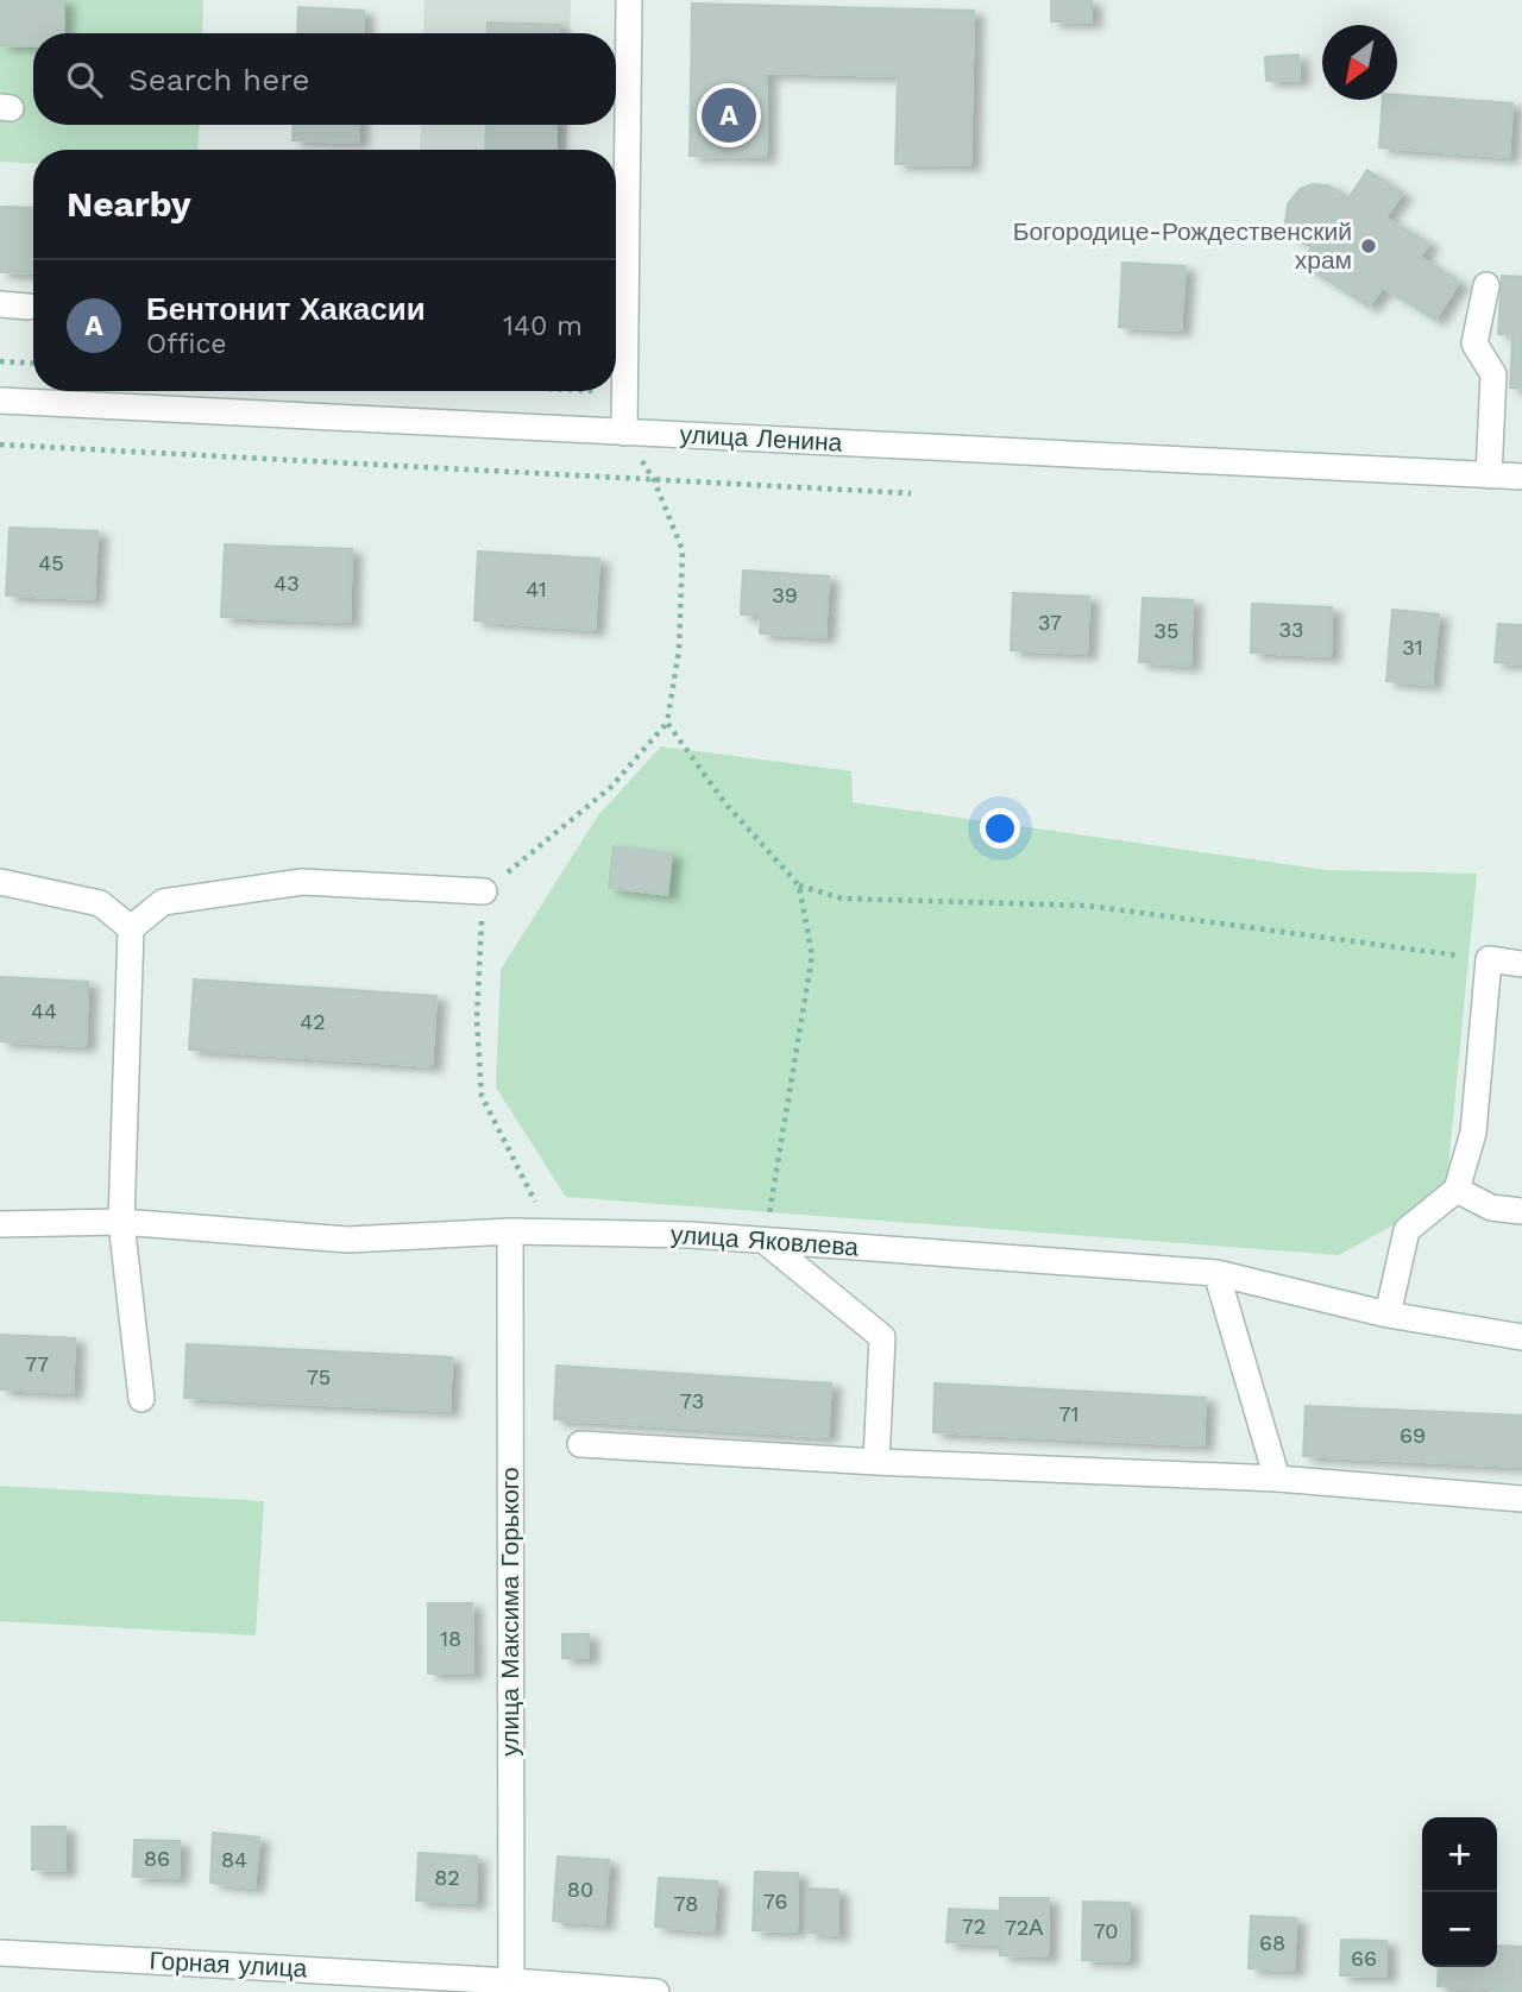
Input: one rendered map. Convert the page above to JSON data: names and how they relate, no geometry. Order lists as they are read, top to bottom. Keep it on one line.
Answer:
{"streets":{"street":["улица Ленина","улица Яковлева","улица Максима Горького","Горная улица"]},"crossings":[["улица Яковлева","улица Максима Горького"],["улица Максима Горького","Горная улица"]],"places":["Богородице-Рождественский храм"],"house_numbers":["45","43","41","39","37","33","35","31","44","42","77","75","73","71","69","18","86","84","82","80","76","78","72","72А","70","68","66"],"north":"bottom left","page":{"search":"Search here","pins":"A","heading":"Nearby","list":[{"mark":"A","name":"Бентонит Хакасии","note":"Office","value":"140 m"}],"map_buttons":["+","−"]}}
